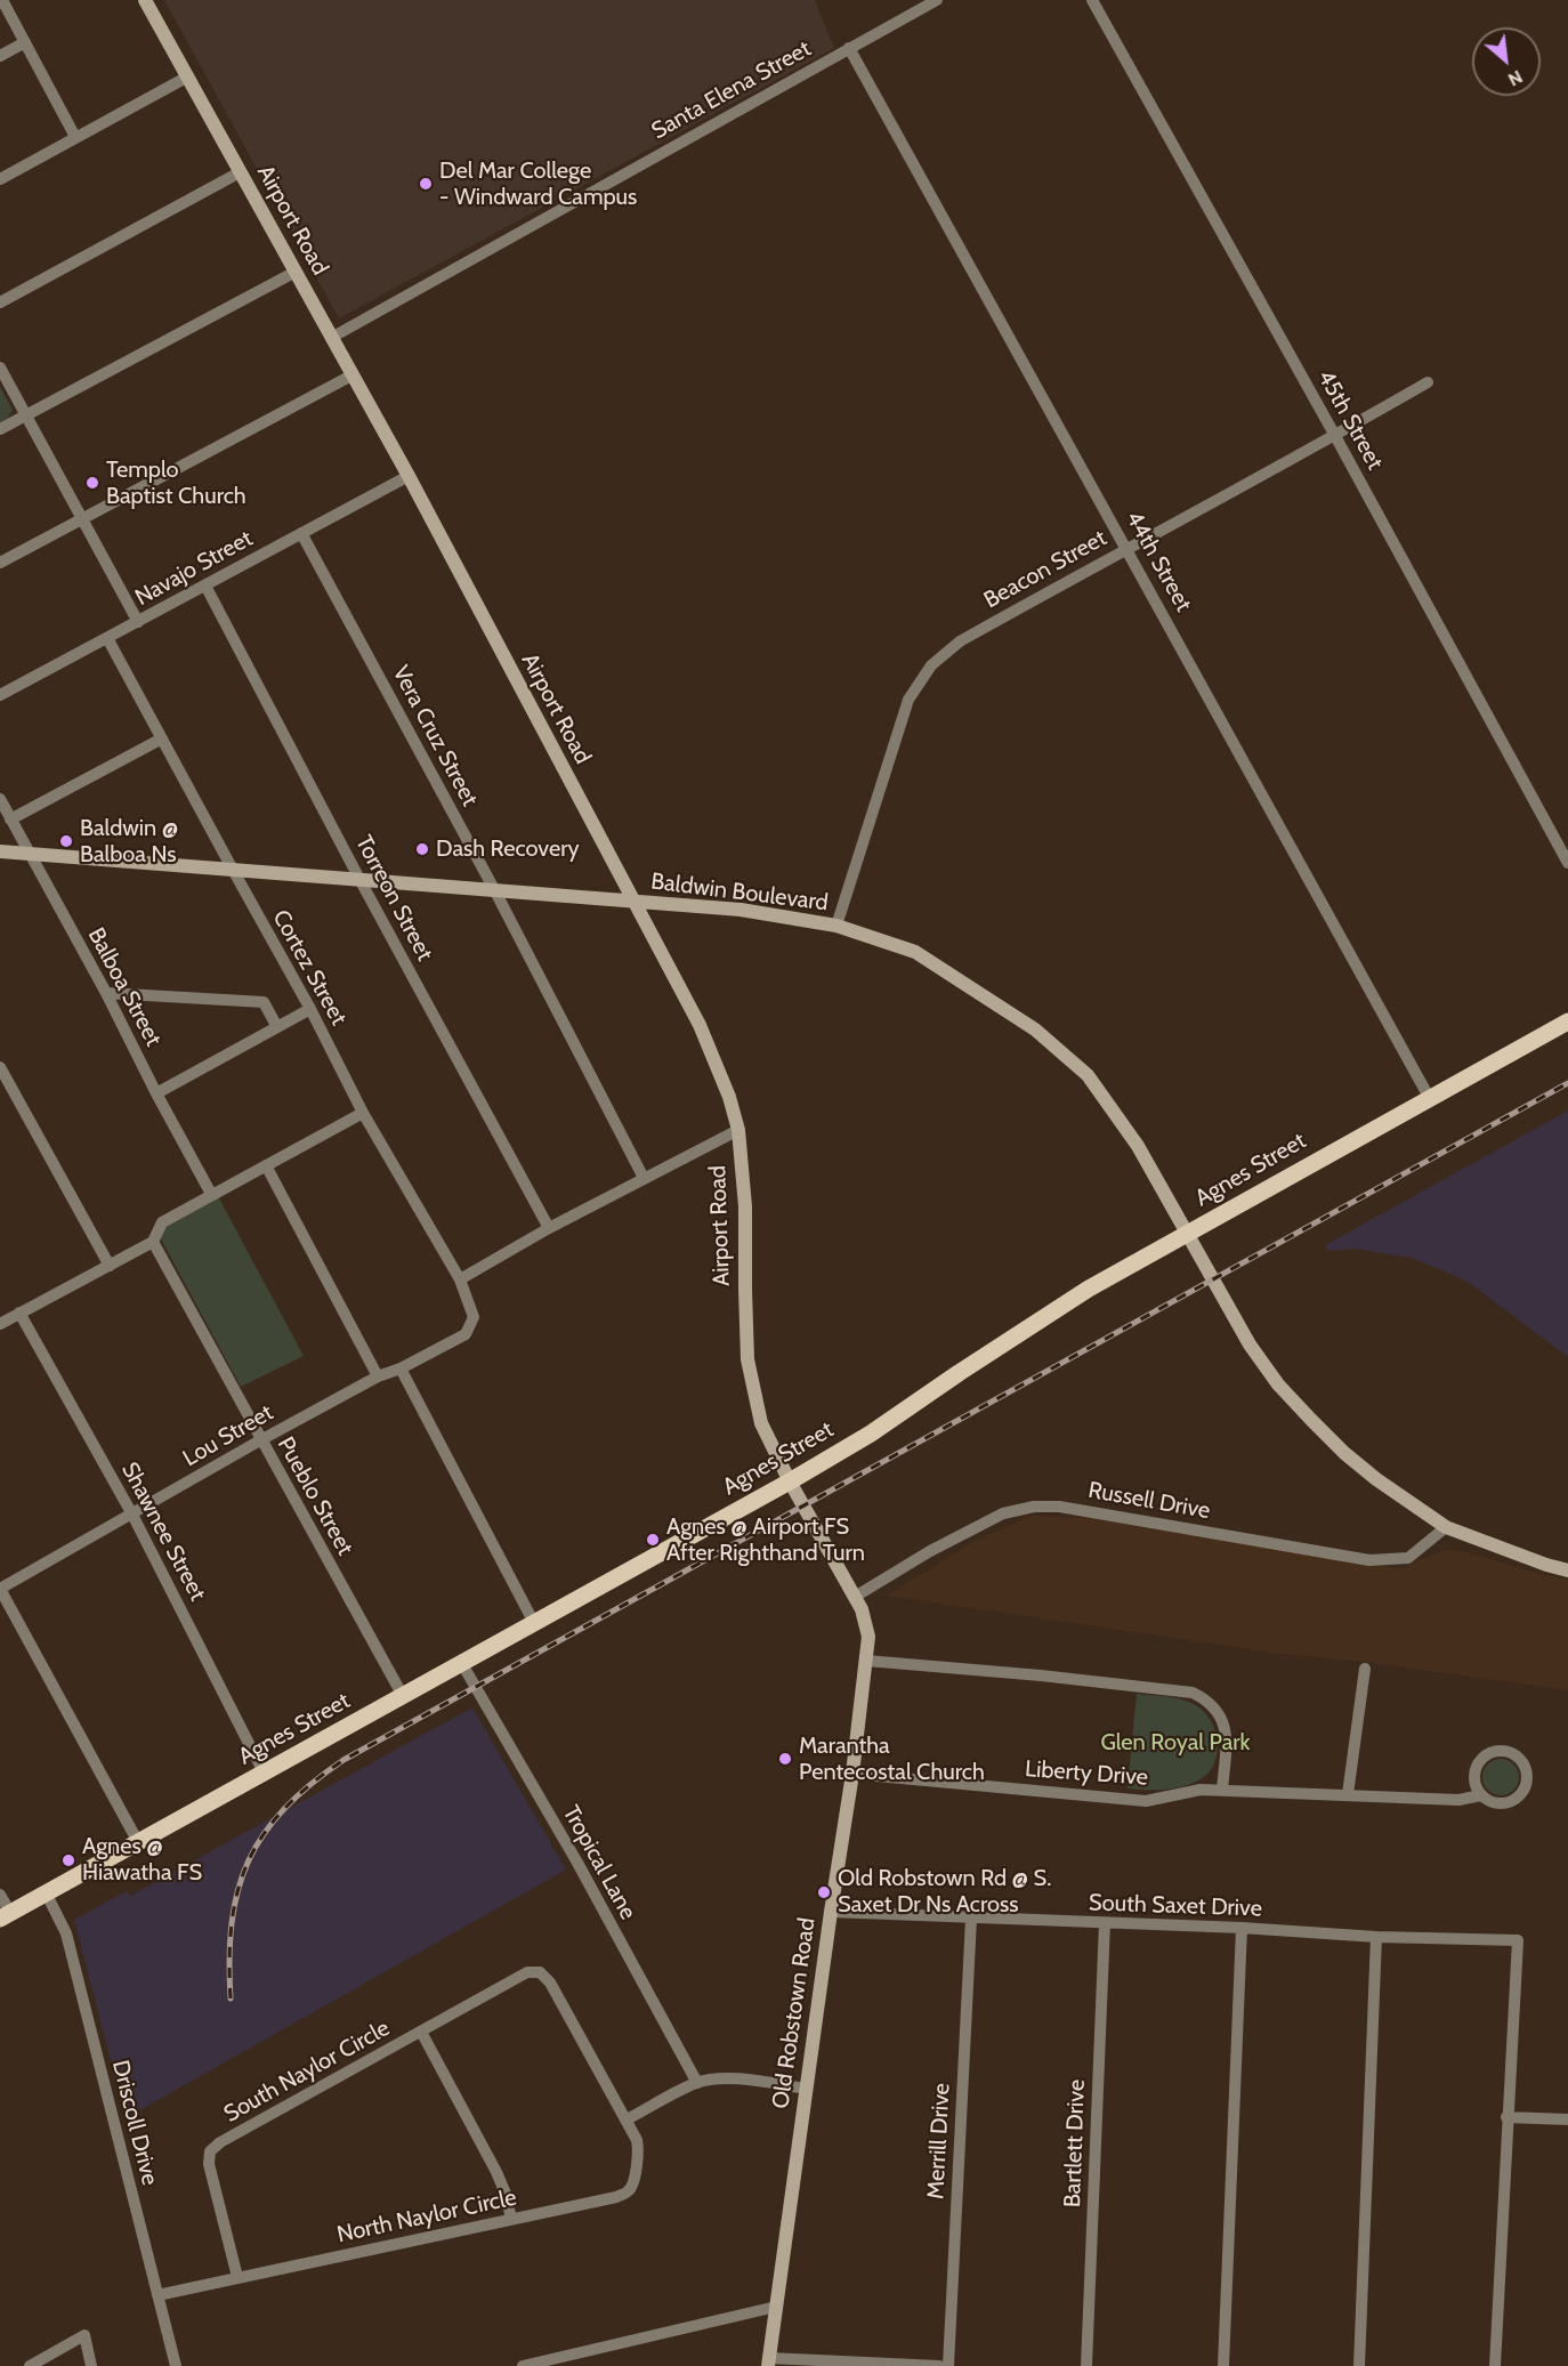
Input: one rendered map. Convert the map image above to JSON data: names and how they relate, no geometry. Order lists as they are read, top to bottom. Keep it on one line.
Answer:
{"streets":{"main road":["Agnes Street"],"street":["Santa Elena Street","Airport Road","45th Street","44th Street","Navajo Street","Beacon Street","Vera Cruz Street","Baldwin Boulevard","Torreon Street","Cortez Street","Balboa Street","Lou Street","Pueblo Street","Russell Drive","Shawnee Street","Liberty Drive","Tropical Lane","South Saxet Drive","Old Robstown Road","South Naylor Circle","Driscoll Drive","Merrill Drive","Bartlett Drive","North Naylor Circle"]},"crossings":[["Santa Elena Street","Airport Road"],["Santa Elena Street","44th Street"],["Airport Road","Navajo Street"],["Airport Road","Baldwin Boulevard"],["Airport Road","Agnes Street"],["Airport Road","Old Robstown Road"],["45th Street","Beacon Street"],["44th Street","Beacon Street"],["44th Street","Agnes Street"],["Navajo Street","Vera Cruz Street"],["Navajo Street","Torreon Street"],["Navajo Street","Cortez Street"],["Beacon Street","Baldwin Boulevard"],["Vera Cruz Street","Baldwin Boulevard"],["Baldwin Boulevard","Torreon Street"],["Baldwin Boulevard","Cortez Street"],["Baldwin Boulevard","Balboa Street"],["Baldwin Boulevard","Agnes Street"],["Baldwin Boulevard","Russell Drive"],["Cortez Street","Lou Street"],["Agnes Street","Pueblo Street"],["Agnes Street","Shawnee Street"],["Agnes Street","Tropical Lane"],["Agnes Street","Old Robstown Road"],["Agnes Street","Driscoll Drive"],["Lou Street","Pueblo Street"],["Lou Street","Shawnee Street"],["Russell Drive","Old Robstown Road"],["Liberty Drive","Old Robstown Road"],["South Saxet Drive","Old Robstown Road"],["South Saxet Drive","Merrill Drive"],["South Saxet Drive","Bartlett Drive"],["South Naylor Circle","North Naylor Circle"],["Driscoll Drive","North Naylor Circle"]],"parks":["Glen Royal Park"],"places":["Del Mar College - Windward Campus","Templo Baptist Church","Baldwin @ Balboa Ns","Dash Recovery","Agnes @ Airport FS After Righthand Turn","Marantha Pentecostal Church","Agnes @ Hiawatha FS","Old Robstown Rd @ S. Saxet Dr Ns Across"],"north":"bottom right"}
